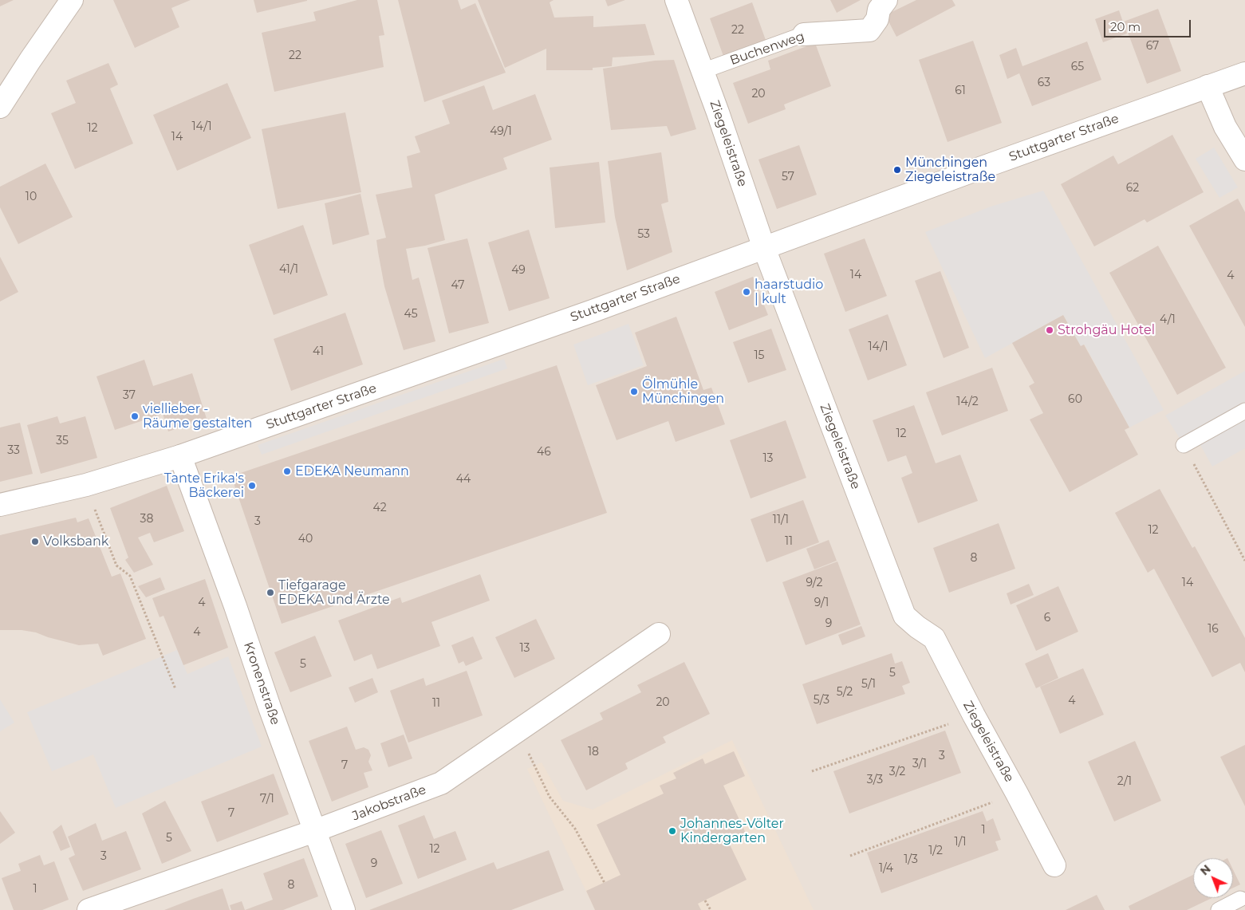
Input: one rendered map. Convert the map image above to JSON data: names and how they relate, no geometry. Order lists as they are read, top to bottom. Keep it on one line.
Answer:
{"streets":{"street":["Buchenweg","Stuttgarter Straße","Ziegeleistraße","Kronenstraße","Jakobstraße"]},"crossings":[["Buchenweg","Ziegeleistraße"],["Stuttgarter Straße","Ziegeleistraße"],["Stuttgarter Straße","Kronenstraße"],["Kronenstraße","Jakobstraße"]],"places":["Münchingen Ziegeleistraße","haarstudio | kult","Strohgäu Hotel","Ölmühle Münchingen","viellieber - Räume gestalten","EDEKA Neumann","Tante Erika's Bäckerei","Volksbank","Tiefgarage EDEKA und Ärzte","Johannes-Völter Kindergarten"],"house_numbers":["22","67","22","65","63","61","20","14/1","12","49/1","14","57","62","10","53","41/1","49","14","4","47","45","4/1","14/1","41","15","37","60","14/2","12","35","33","46","13","44","42","38","11/1","3","12","40","11","8","9/2","14","4","9/1","6","9","16","4","13","5","5","5/1","5/2","5/3","4","20","11","18","3","3/1","7","3/2","3/3","2/1","7/1","7","1","5","1/1","12","1/2","3","1/3","9","1/4","8","1"],"scale_bar":"20 m","north":"top left"}
